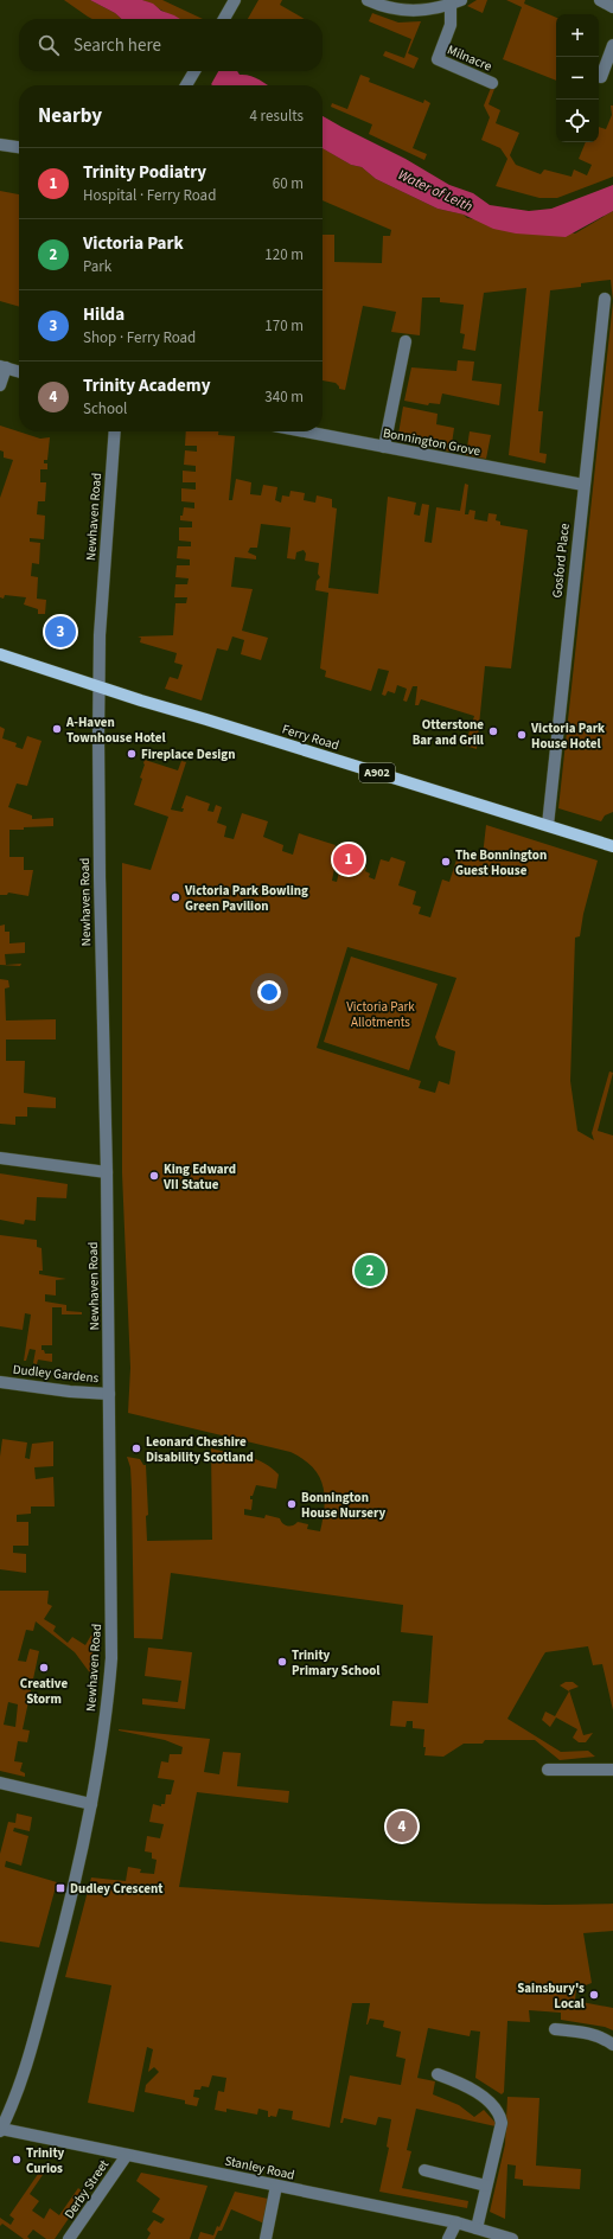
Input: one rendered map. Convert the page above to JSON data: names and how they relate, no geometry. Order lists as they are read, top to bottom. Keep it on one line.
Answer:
{"streets":{"main road":["Ferry Road","A902"],"street":["Milnacre","Bonnington Grove","Newhaven Road","Gosford Place","Dudley Gardens","Stanley Road","Derby Street"]},"crossings":[["Bonnington Grove","Gosford Place"],["Newhaven Road","Ferry Road"],["Newhaven Road","Dudley Gardens"],["Newhaven Road","Stanley Road"],["Gosford Place","Ferry Road"],["Stanley Road","Derby Street"]],"water":["Water of Leith"],"parks":["Victoria Park Allotments"],"places":{"other":["A-Haven Townhouse Hotel","Otterstone Bar and Grill","Victoria Park House Hotel","Fireplace Design","The Bonnington Guest House","Victoria Park Bowling Green Pavilion","King Edward VII Statue","Leonard Cheshire Disability Scotland","Bonnington House Nursery","Trinity Primary School","Creative Storm","Sainsbury's Local","Trinity Curios"],"transit":["Dudley Crescent"]},"page":{"map_buttons":["+","−"],"search":"Search here","heading":["Nearby","4 results"],"list":[{"mark":"1","name":"Trinity Podiatry","note":"Hospital · Ferry Road","value":"60 m"},{"mark":"2","name":"Victoria Park","note":"Park","value":"120 m"},{"mark":"3","name":"Hilda","note":"Shop · Ferry Road","value":"170 m"},{"mark":"4","name":"Trinity Academy","note":"School","value":"340 m"}],"pins":["3","1","2","4"]}}
